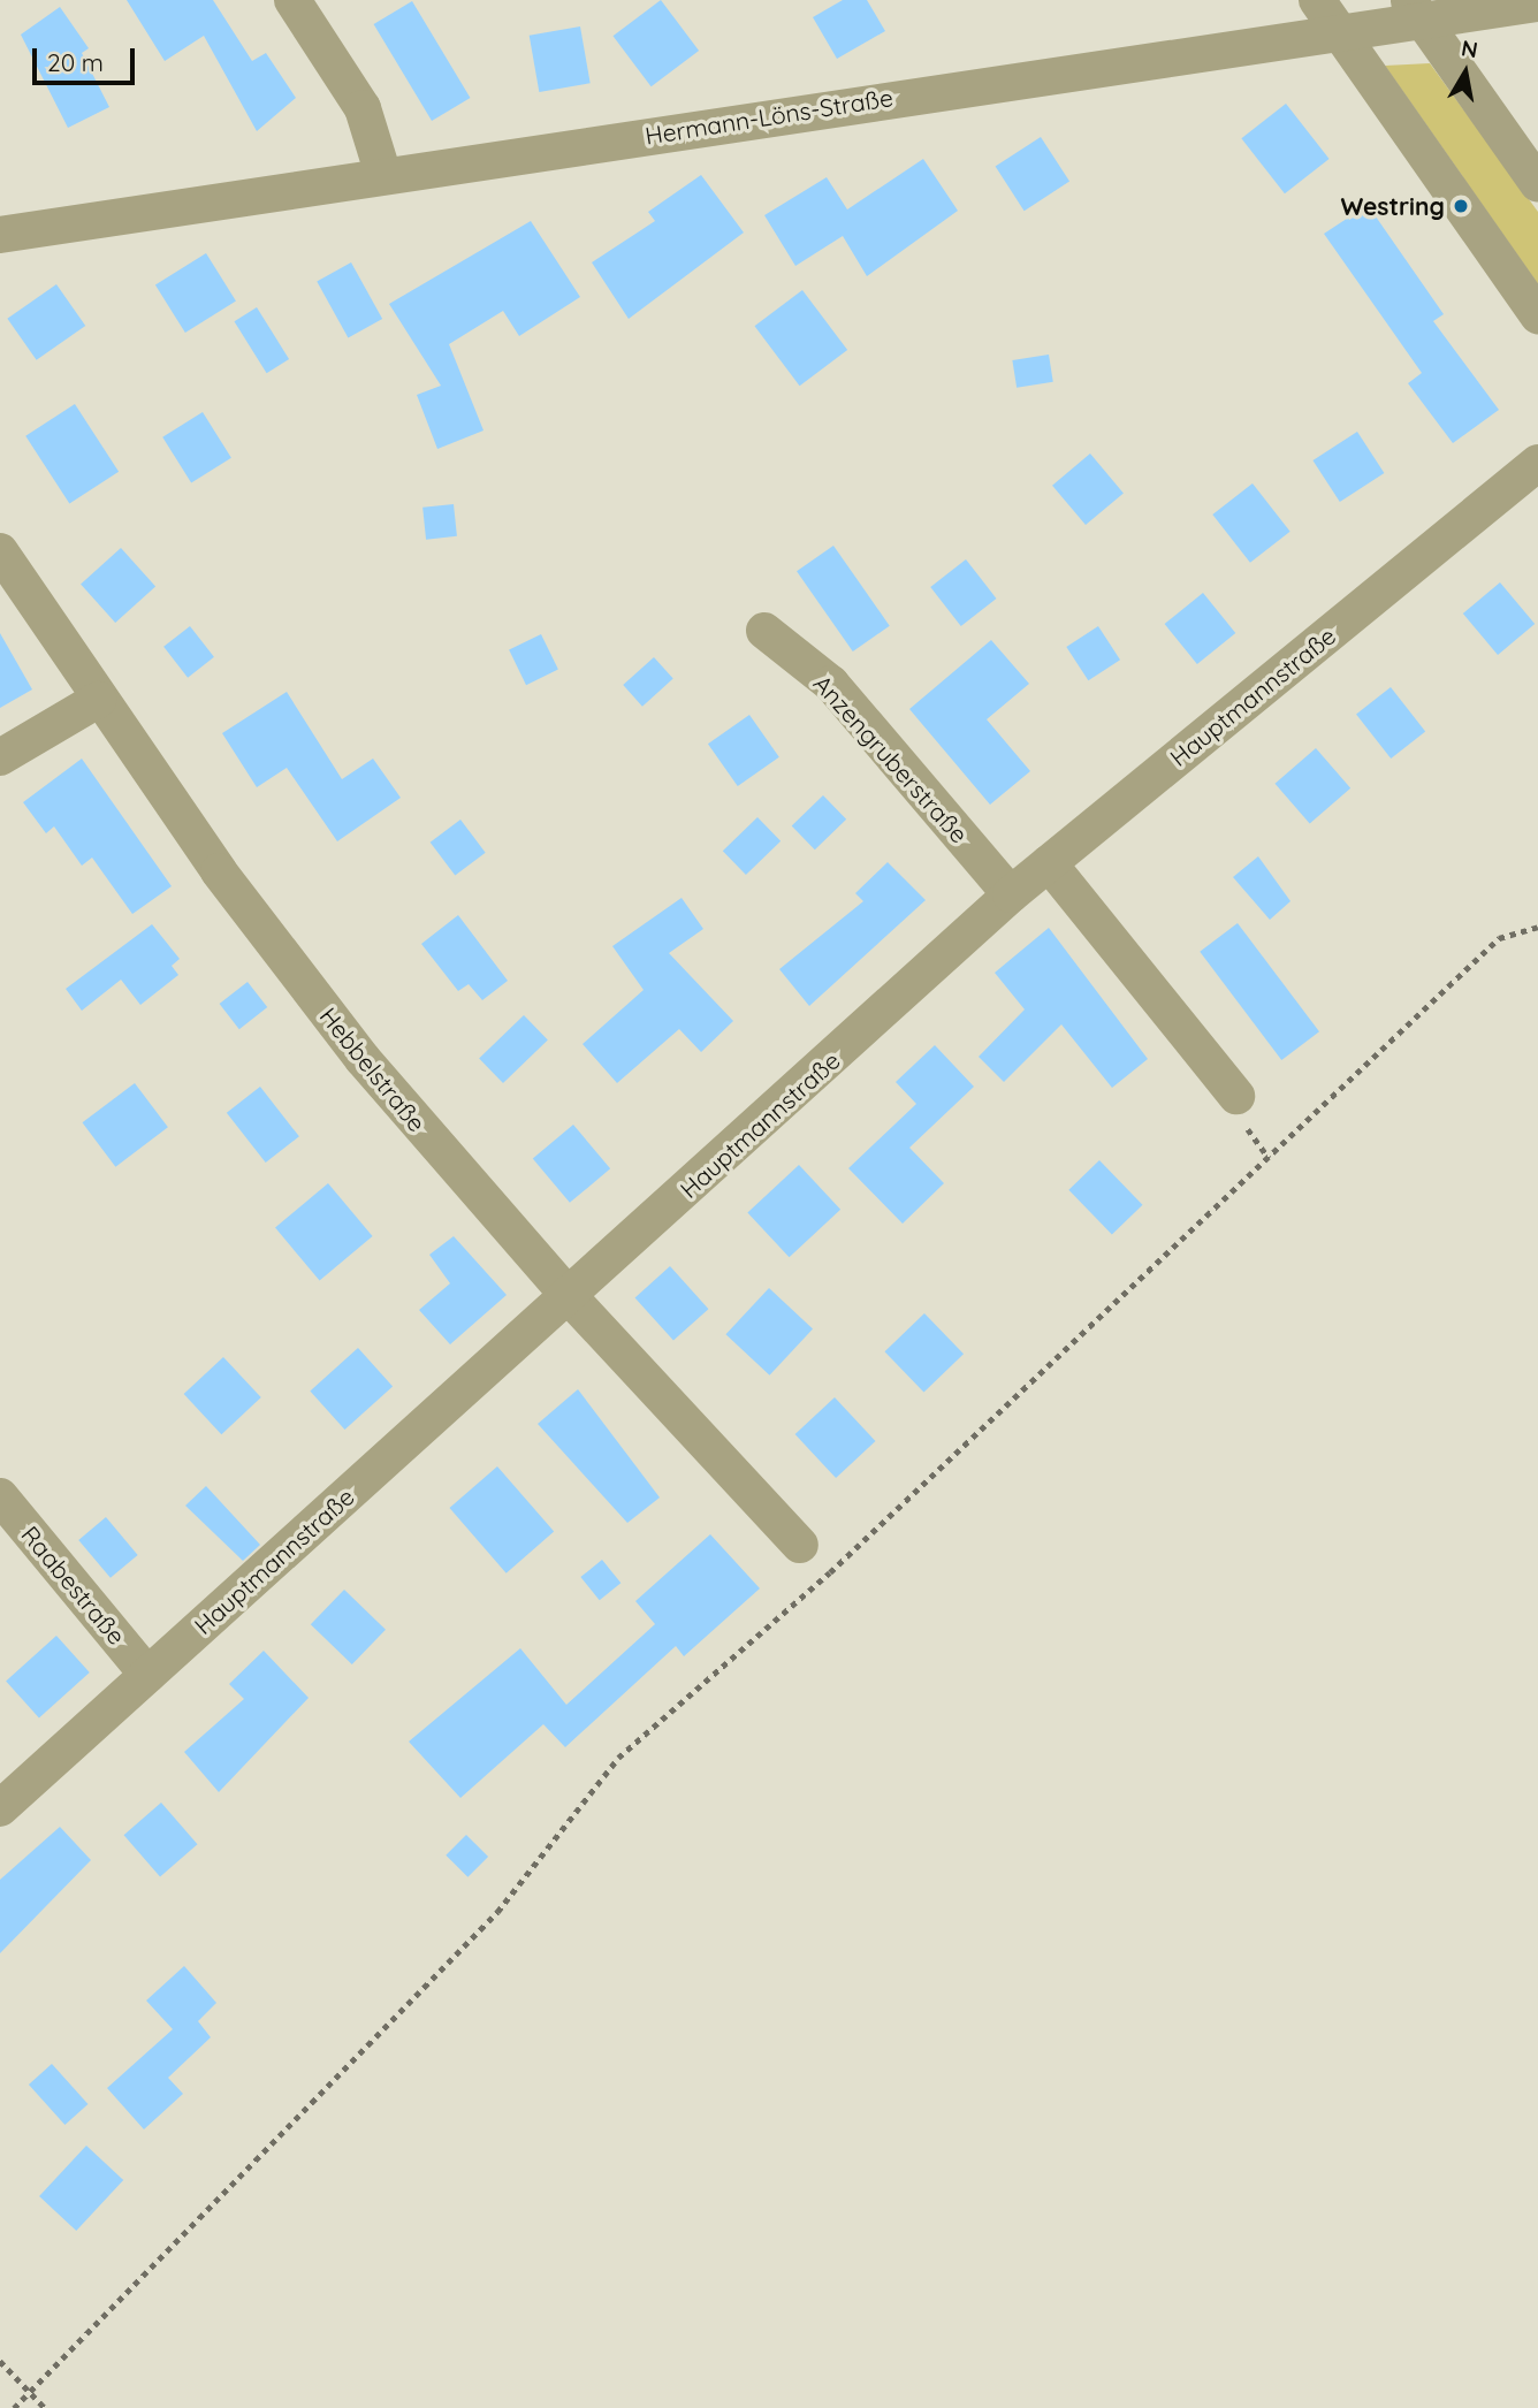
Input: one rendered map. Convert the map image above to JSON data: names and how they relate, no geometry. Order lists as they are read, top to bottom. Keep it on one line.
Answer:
{"streets":{"street":["Hermann-Löns-Straße","Hauptmannstraße","Anzengruberstraße","Hebbelstraße","Raabestraße"]},"crossings":[["Hauptmannstraße","Anzengruberstraße"],["Hauptmannstraße","Hebbelstraße"],["Hauptmannstraße","Raabestraße"]],"places":["Westring"],"scale_bar":"20 m","north":"top"}
